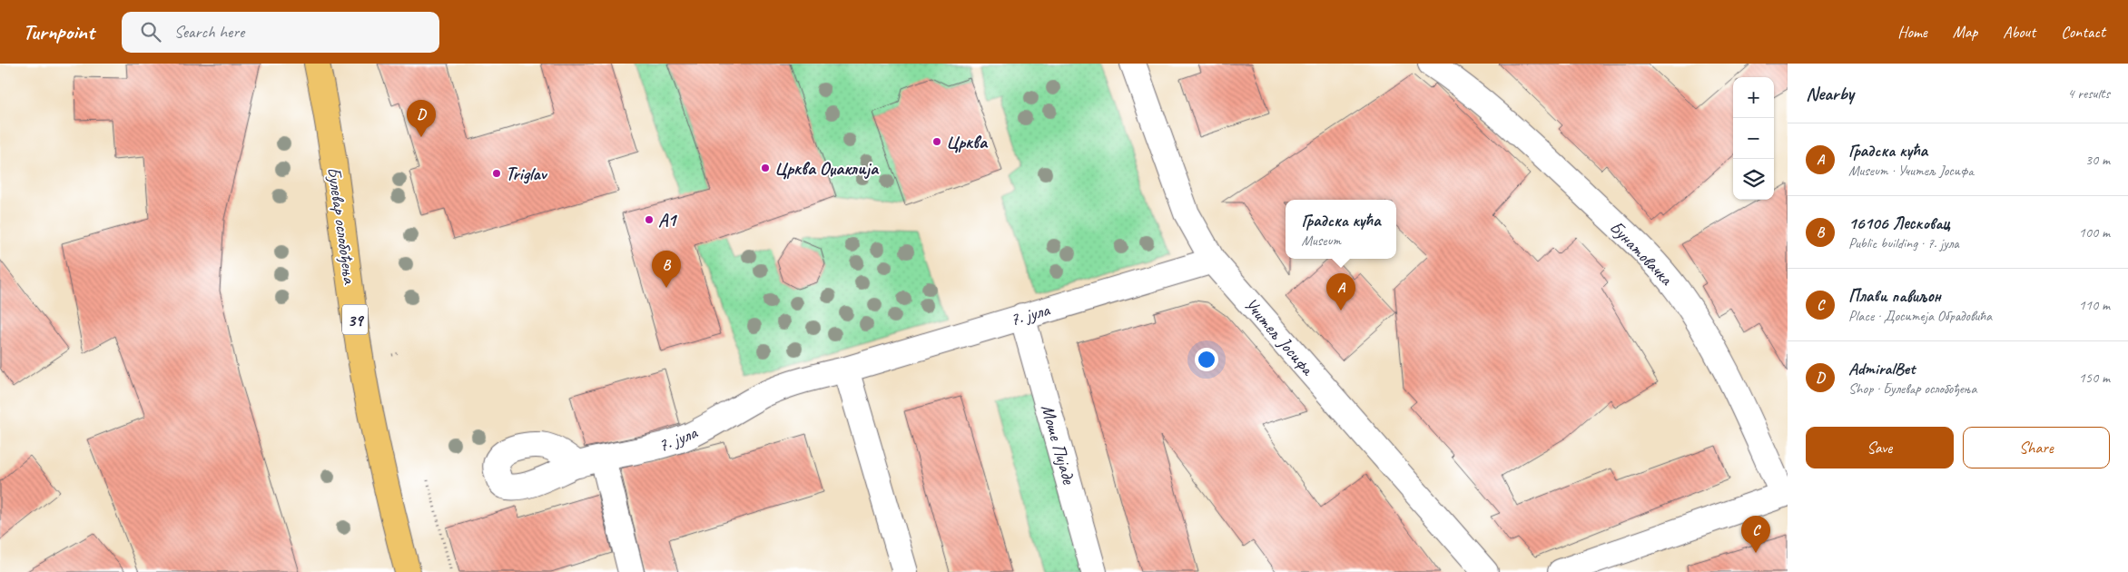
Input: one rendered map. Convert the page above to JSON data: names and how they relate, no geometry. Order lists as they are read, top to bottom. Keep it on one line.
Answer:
{"streets":{"main road":["Булевар ослобођења","39"],"street":["Бунатовачка","7. јула","Учитељ Јосифа","Моше Пијаде"]},"crossings":[["7. јула","Учитељ Јосифа"],["7. јула","Моше Пијаде"]],"places":["Црква","Црква Оџаклија","Triglav","A1"],"page":{"header":"Turnpoint","search":"Search here","nav":["Home","Map","About","Contact"],"heading":["Nearby","4 results"],"map_buttons":["+","−"],"pins":["D","B","A","C"],"list":[{"mark":"A","name":"Градска кућа","note":"Museum · Учитељ Јосифа","value":"30 m"},{"mark":"B","name":"16106 Лесковац","note":"Public building · 7. јула","value":"100 m"},{"mark":"C","name":"Плави павиљон","note":"Place · Доситеја Обрадовића","value":"110 m"},{"mark":"D","name":"AdmiralBet","note":"Shop · Булевар ослобођења","value":"150 m"}],"popup":["Градска кућа","Museum"],"buttons":["Save","Share"]}}
